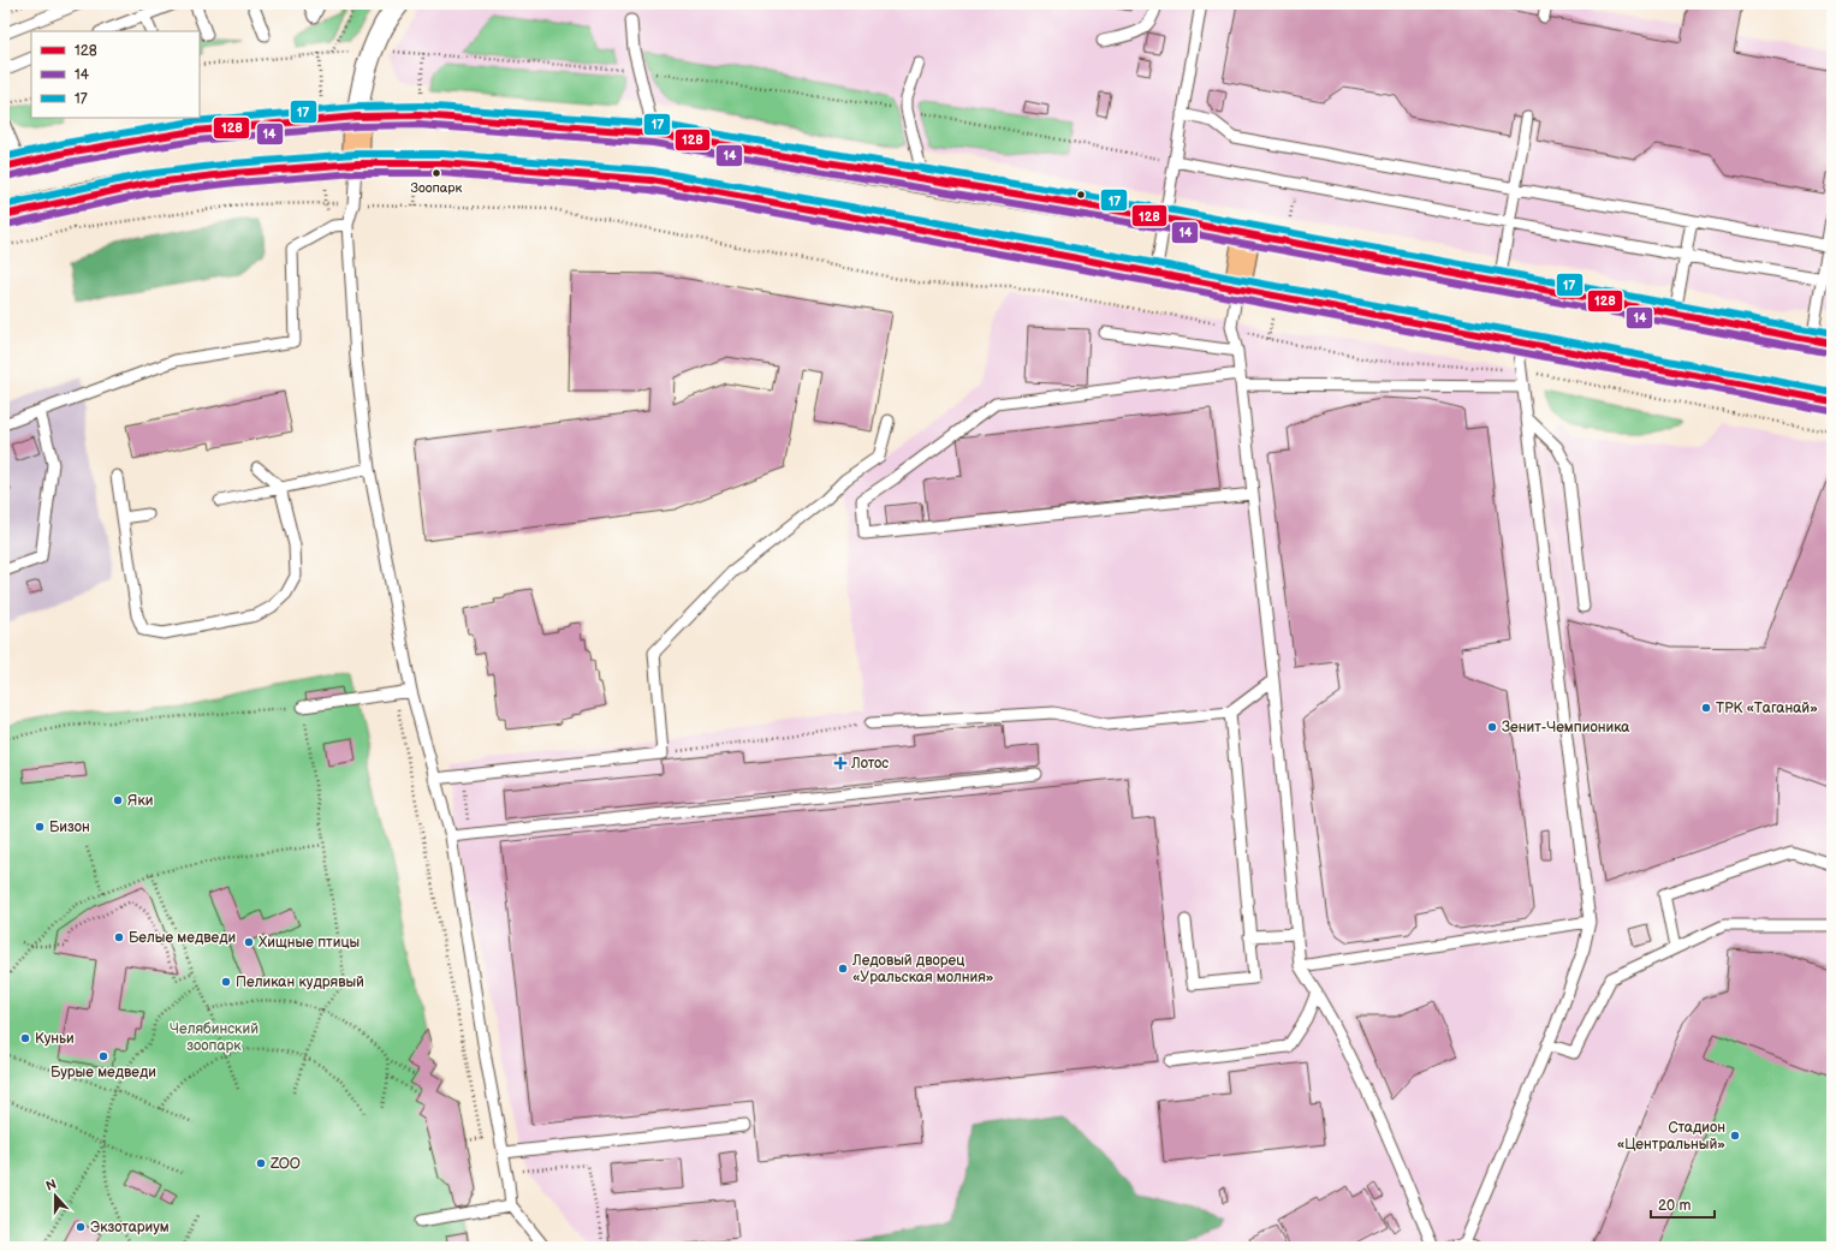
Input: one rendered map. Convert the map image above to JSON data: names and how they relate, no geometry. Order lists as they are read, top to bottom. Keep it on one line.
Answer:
{"parks":["Челябинский зоопарк"],"places":{"other":["Зоопарк","ТРК «Таганай»","Зенит-Чемпионика","Яки","Бизон","Белые медведи","Хищные птицы","Ледовый дворец «Уральская молния»","Пеликан кудрявый","Куньи","Бурые медведи","Стадион «Центральный»","ZOO","Экзотариум"],"health":["Лотос"]},"lines":["transit line 17","transit line 128","transit line 14"],"legend":["128","14","17"],"scale_bar":"20 m","north":"top"}
